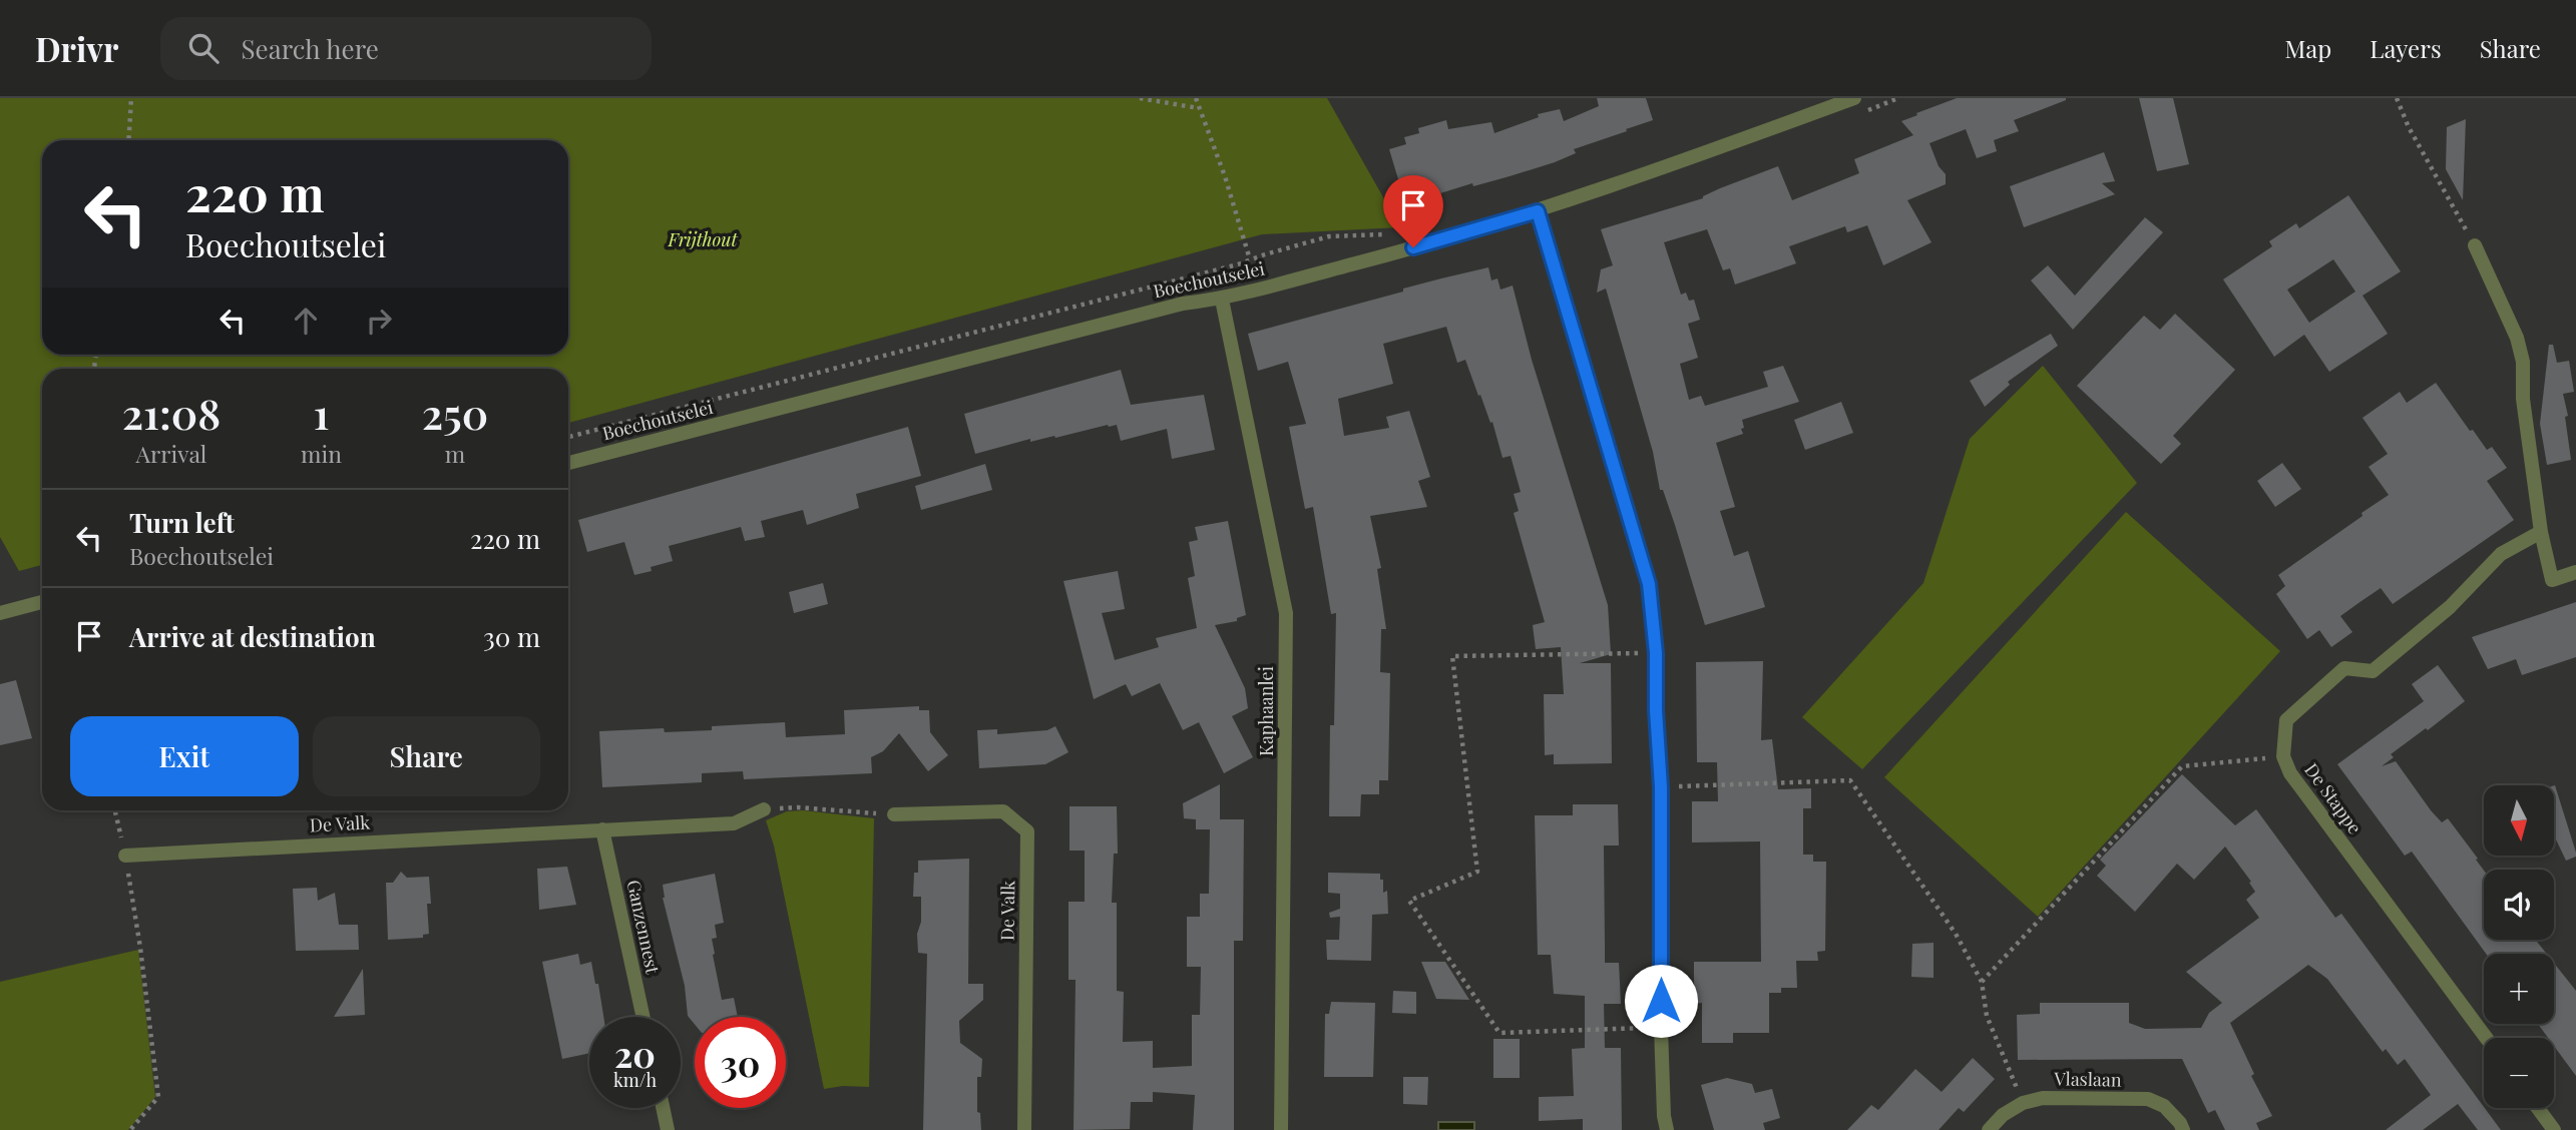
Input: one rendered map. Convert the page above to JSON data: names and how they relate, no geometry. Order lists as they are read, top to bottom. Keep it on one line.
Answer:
{"streets":{"street":["Boechoutselei","Kaphaanlei","De Stappe","De Valk","Ganzennest","Vlaslaan"]},"crossings":[["Boechoutselei","Kaphaanlei"],["De Valk","Ganzennest"]],"parks":["Frijthout"],"north":"bottom","page":{"header":"Drivr","search":"Search here","nav":["Map","Layers","Share"],"turn":["220 m","Boechoutselei"],"eta":["21:08","Arrival","1","min","250","m"],"list":[{"name":"Turn left","note":"Boechoutselei","value":"220 m"},{"name":"Arrive at destination","value":"30 m"}],"buttons":["Exit","Share"],"map_buttons":["+","−"],"speed":"20 km/h","limit":"30"}}
